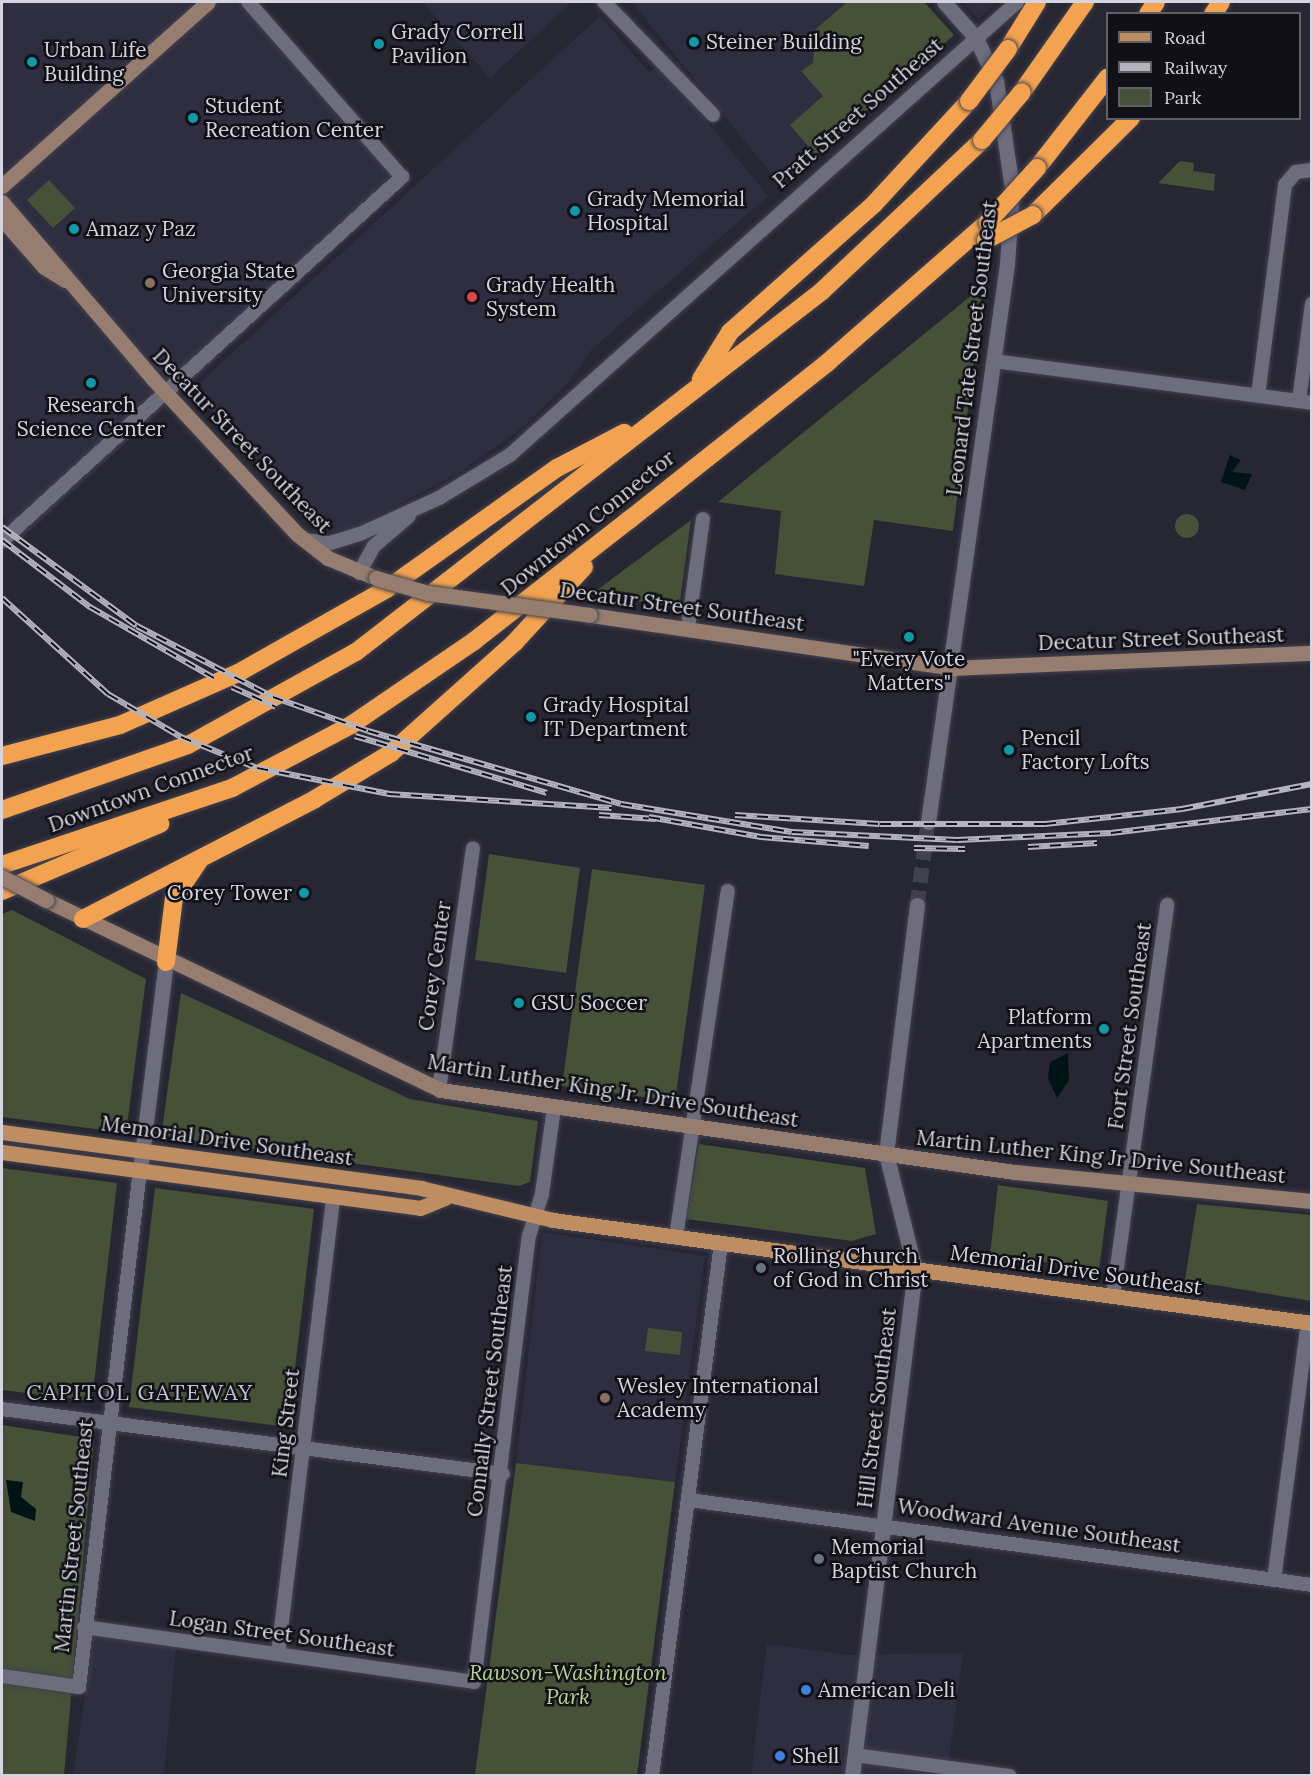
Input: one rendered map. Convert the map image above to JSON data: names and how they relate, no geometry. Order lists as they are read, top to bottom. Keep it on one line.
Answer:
{"streets":{"highway":["Downtown Connector"],"main road":["Decatur Street Southeast","Martin Luther King Jr. Drive Southeast","Memorial Drive Southeast","Martin Luther King Jr Drive Southeast"],"street":["Pratt Street Southeast","Leonard Tate Street Southeast","Corey Center","Fort Street Southeast","Connally Street Southeast","Hill Street Southeast","King Street","Woodward Avenue Southeast","Martin Street Southeast","Logan Street Southeast"]},"crossings":[["Pratt Street Southeast","Leonard Tate Street Southeast"],["Pratt Street Southeast","Decatur Street Southeast"],["Leonard Tate Street Southeast","Decatur Street Southeast"],["Corey Center","Martin Luther King Jr. Drive Southeast"],["Fort Street Southeast","Memorial Drive Southeast"],["Fort Street Southeast","Martin Luther King Jr Drive Southeast"],["Martin Luther King Jr. Drive Southeast","Martin Luther King Jr Drive Southeast"],["Martin Luther King Jr. Drive Southeast","Connally Street Southeast"],["Martin Luther King Jr. Drive Southeast","Hill Street Southeast"],["Martin Luther King Jr. Drive Southeast","Martin Street Southeast"],["Memorial Drive Southeast","Connally Street Southeast"],["Memorial Drive Southeast","Hill Street Southeast"],["Memorial Drive Southeast","King Street"],["Memorial Drive Southeast","Martin Street Southeast"],["Martin Luther King Jr Drive Southeast","Hill Street Southeast"],["Connally Street Southeast","Logan Street Southeast"],["Hill Street Southeast","Woodward Avenue Southeast"],["King Street","Logan Street Southeast"],["Martin Street Southeast","Logan Street Southeast"]],"districts":["CAPITOL GATEWAY"],"parks":["Rawson-Washington Park"],"places":["Steiner Building","Grady Correll Pavilion","Urban Life Building","Student Recreation Center","Grady Memorial Hospital","Amaz y Paz","Georgia State University","Grady Health System","Research Science Center","\"Every Vote Matters\"","Grady Hospital IT Department","Pencil Factory Lofts","Corey Tower","GSU Soccer","Platform Apartments","Rolling Church of God in Christ","Wesley International Academy","Memorial Baptist Church","American Deli","Shell"],"legend":["Road","Railway","Park"]}
